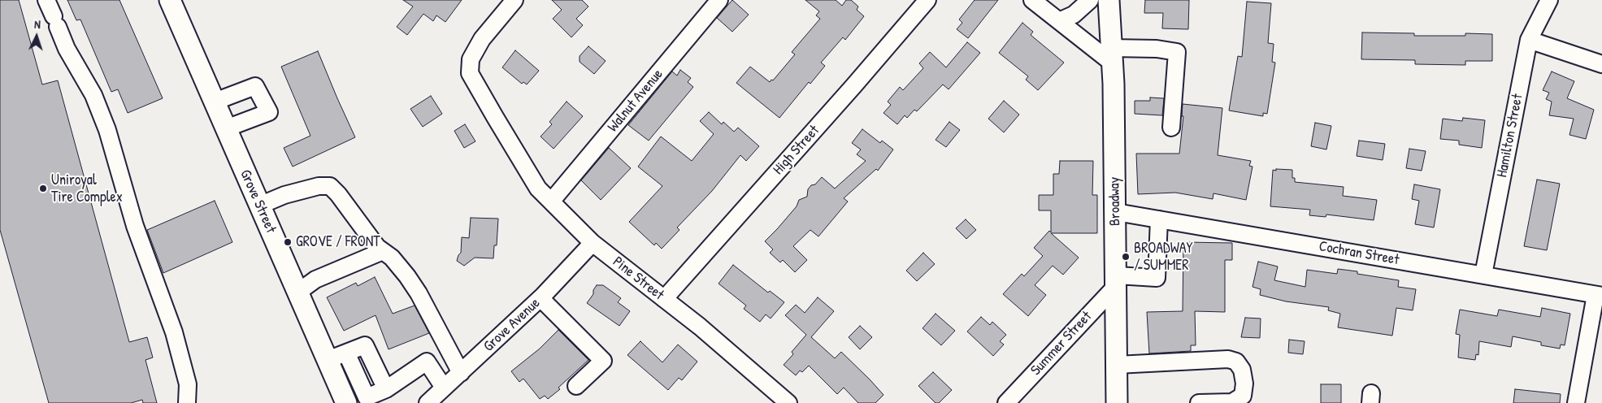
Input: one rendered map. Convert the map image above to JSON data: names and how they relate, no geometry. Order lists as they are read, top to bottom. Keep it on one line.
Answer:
{"streets":{"main road":["Grove Street","Broadway"],"street":["Walnut Avenue","Hamilton Street","High Street","Cochran Street","Pine Street","Grove Avenue","Summer Street"]},"crossings":[["Walnut Avenue","Pine Street"],["Hamilton Street","Cochran Street"],["High Street","Pine Street"],["Broadway","Cochran Street"],["Broadway","Summer Street"],["Pine Street","Grove Avenue"]],"places":["Uniroyal Tire Complex","GROVE / FRONT","BROADWAY / SUMMER"],"north":"top"}
